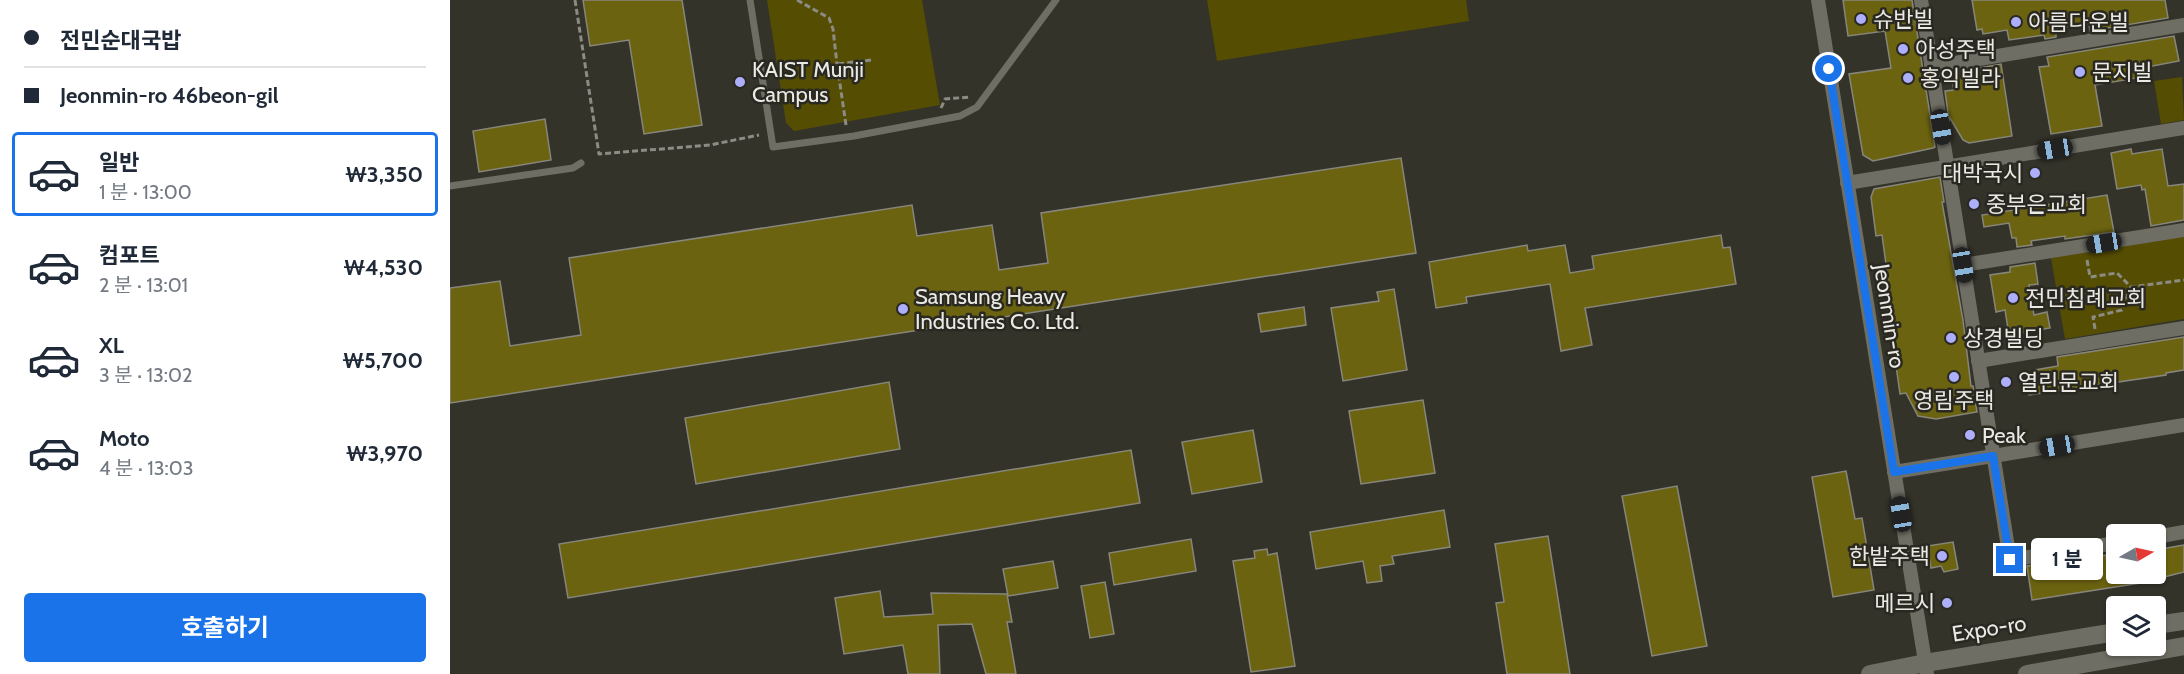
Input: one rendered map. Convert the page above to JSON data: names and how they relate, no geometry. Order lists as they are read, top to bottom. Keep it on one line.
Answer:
{"streets":{"main road":["Expo-ro"],"street":["Jeonmin-ro"]},"crossings":[["Jeonmin-ro","Expo-ro"]],"places":["슈반빌","아름다운빌","아성주택","문지빌","홍익빌라","KAIST Munji Campus","대박국시","중부은교회","전민침례교회","Samsung Heavy Industries Co. Ltd.","상경빌딩","영림주택","열린문교회","Peak","한밭주택","메르시"],"north":"right","page":{"banner":["전민순대국밥","Jeonmin-ro 46beon-gil"],"list":[{"name":"일반","note":"1 분 · 13:00","value":"₩3,350"},{"name":"컴포트","note":"2 분 · 13:01","value":"₩4,530"},{"name":"XL","note":"3 분 · 13:02","value":"₩5,700"},{"name":"Moto","note":"4 분 · 13:03","value":"₩3,970"}],"bubble":"1 분","buttons":"호출하기"}}
